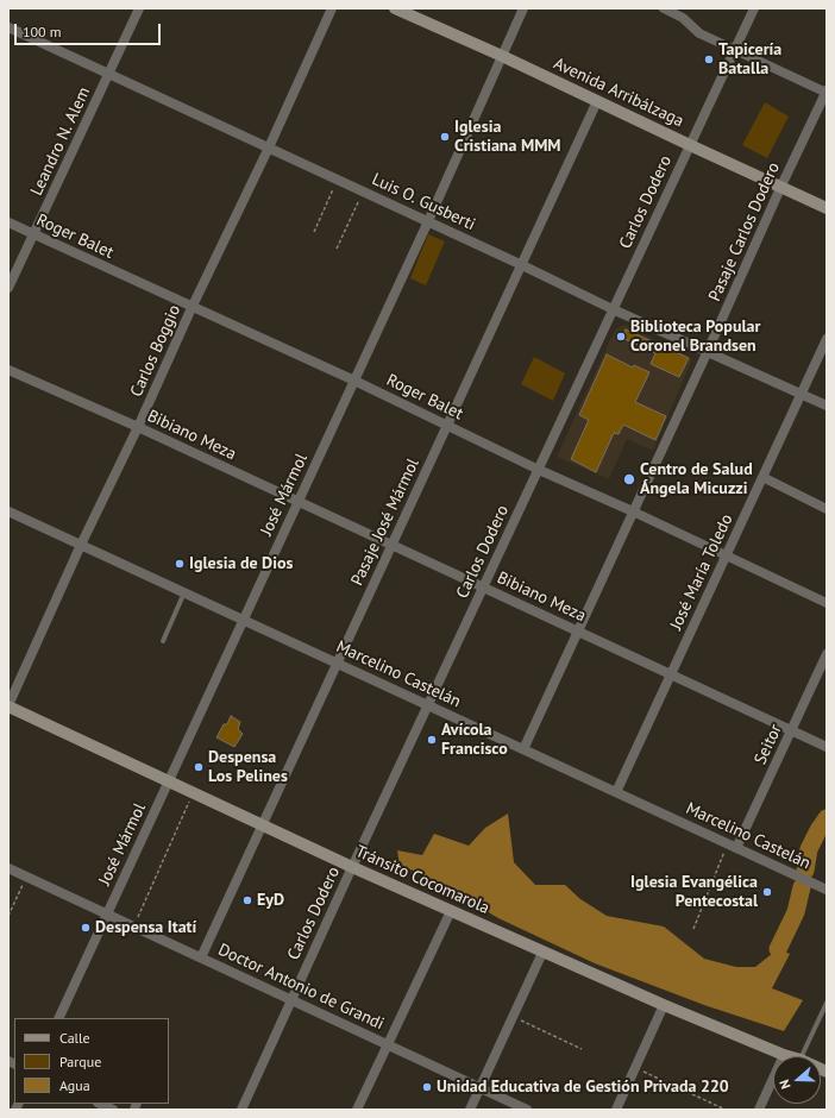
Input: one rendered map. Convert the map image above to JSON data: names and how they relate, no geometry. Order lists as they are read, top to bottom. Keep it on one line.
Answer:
{"streets":{"street":["Avenida Arribálzaga","Leandro N. Alem","Luis O. Gusberti","Carlos Dodero","Pasaje Carlos Dodero","Roger Balet","Carlos Boggio","Bibiano Meza","José Mármol","Pasaje José Mármol","José María Toledo","Marcelino Castelán","Seitor","Tránsito Cocomarola","Doctor Antonio de Grandi"]},"crossings":[["Avenida Arribálzaga","Carlos Dodero"],["Avenida Arribálzaga","Pasaje Carlos Dodero"],["Avenida Arribálzaga","José Mármol"],["Avenida Arribálzaga","Pasaje José Mármol"],["Leandro N. Alem","Luis O. Gusberti"],["Leandro N. Alem","Roger Balet"],["Luis O. Gusberti","Carlos Dodero"],["Luis O. Gusberti","Pasaje Carlos Dodero"],["Luis O. Gusberti","Carlos Boggio"],["Luis O. Gusberti","José Mármol"],["Luis O. Gusberti","Pasaje José Mármol"],["Luis O. Gusberti","José María Toledo"],["Carlos Dodero","Roger Balet"],["Carlos Dodero","Bibiano Meza"],["Carlos Dodero","Marcelino Castelán"],["Carlos Dodero","Tránsito Cocomarola"],["Carlos Dodero","Doctor Antonio de Grandi"],["Pasaje Carlos Dodero","Roger Balet"],["Pasaje Carlos Dodero","Bibiano Meza"],["Pasaje Carlos Dodero","Marcelino Castelán"],["Roger Balet","Carlos Boggio"],["Roger Balet","José Mármol"],["Roger Balet","Pasaje José Mármol"],["Roger Balet","José María Toledo"],["Carlos Boggio","Bibiano Meza"],["Carlos Boggio","Marcelino Castelán"],["Carlos Boggio","Tránsito Cocomarola"],["Bibiano Meza","José Mármol"],["Bibiano Meza","Pasaje José Mármol"],["Bibiano Meza","José María Toledo"],["Bibiano Meza","Seitor"],["José Mármol","Marcelino Castelán"],["José Mármol","Tránsito Cocomarola"],["José Mármol","Doctor Antonio de Grandi"],["Pasaje José Mármol","Marcelino Castelán"],["Pasaje José Mármol","Tránsito Cocomarola"],["Pasaje José Mármol","Doctor Antonio de Grandi"],["José María Toledo","Marcelino Castelán"],["Marcelino Castelán","Seitor"]],"places":["Tapicería Batalla","Iglesia Cristiana MMM","Biblioteca Popular Coronel Brandsen","Centro de Salud Ángela Micuzzi","Iglesia de Dios","Avícola Francisco","Despensa Los Pelines","Iglesia Evangélica Pentecostal","EyD","Despensa Itatí","Unidad Educativa de Gestión Privada 220"],"legend":["Calle","Parque","Agua"],"scale_bar":"100 m","north":"left"}
